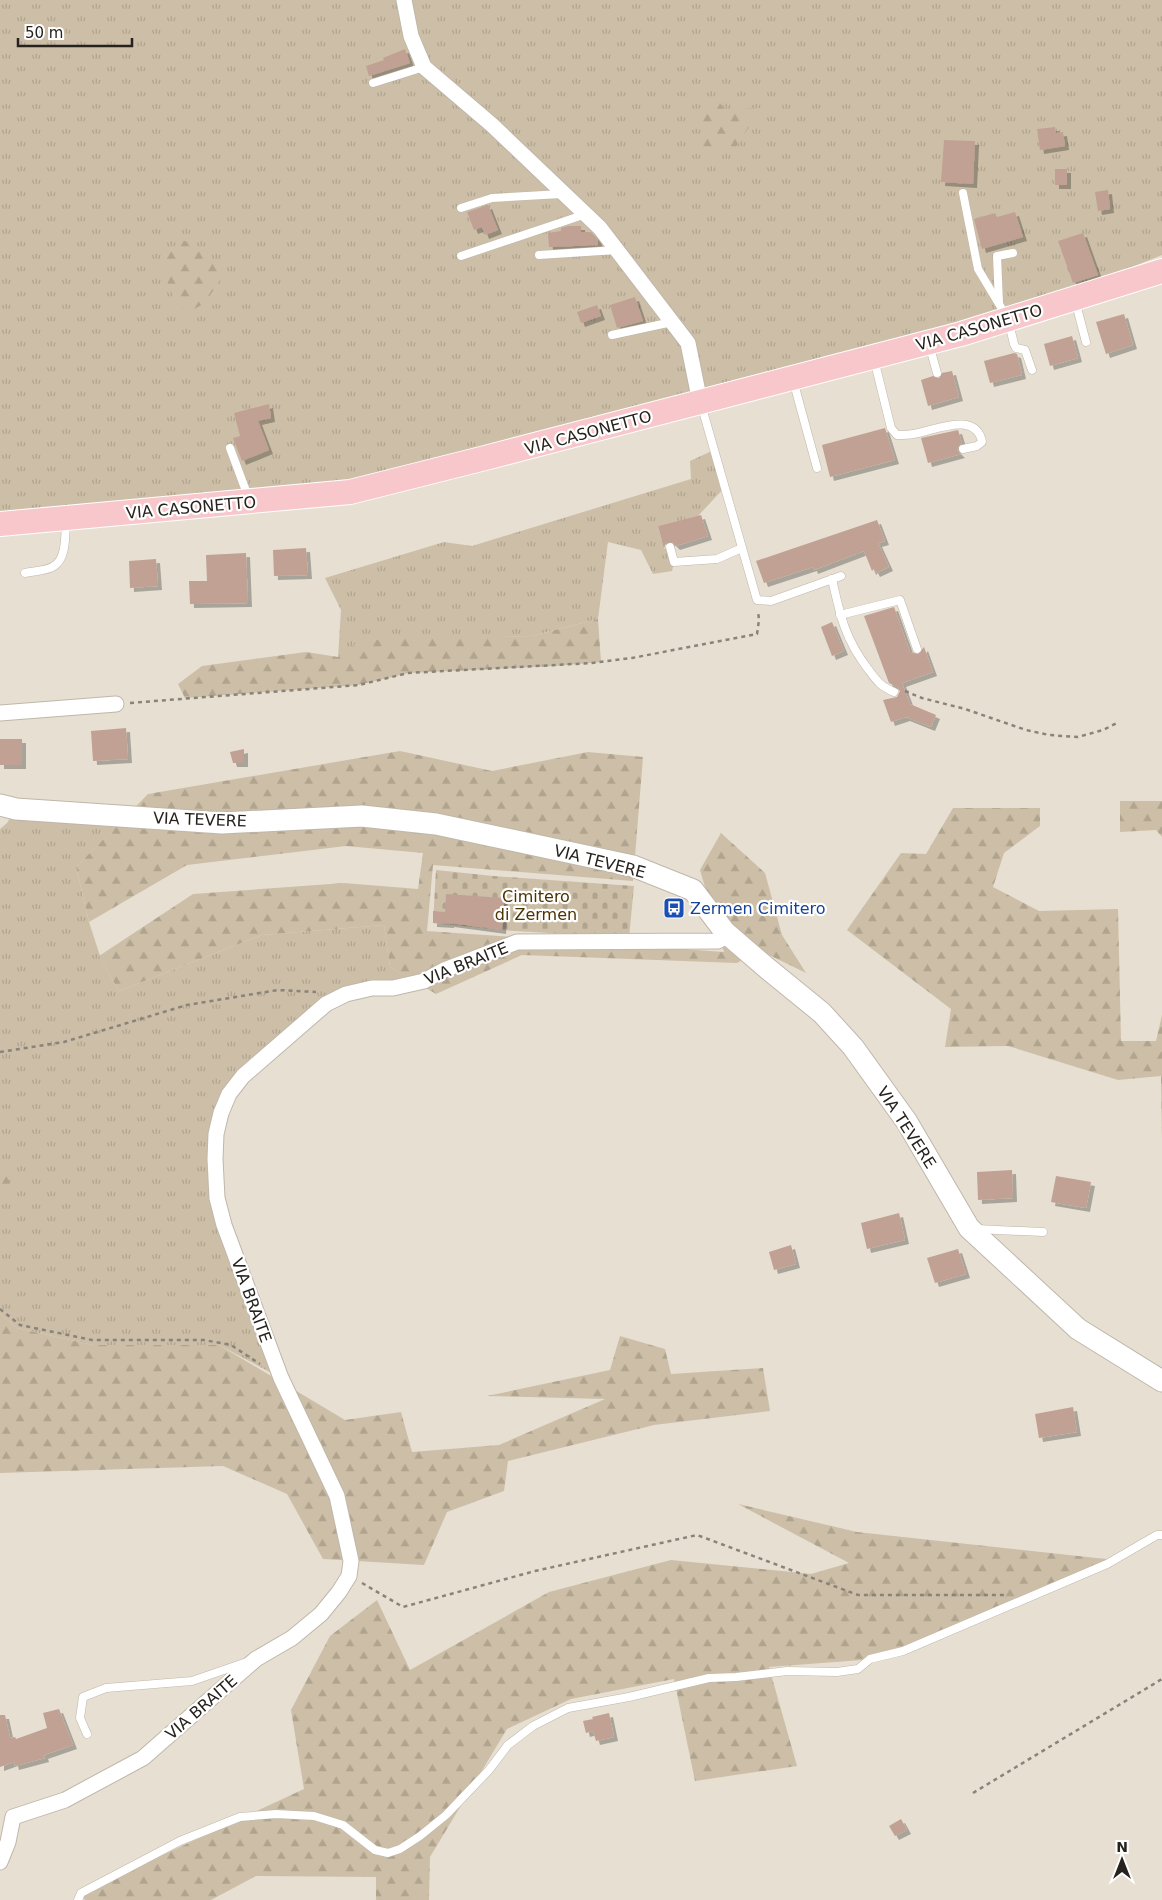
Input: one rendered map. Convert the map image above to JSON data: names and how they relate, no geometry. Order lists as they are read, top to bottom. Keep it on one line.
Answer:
{"streets":{"main road":["VIA CASONETTO","VIA TEVERE"],"street":["VIA BRAITE"]},"crossings":[["VIA TEVERE","VIA BRAITE"]],"parks":["Cimitero di Zermen"],"places":{"bus stop":["Zermen Cimitero"]},"scale_bar":"50 m","north":"top"}
